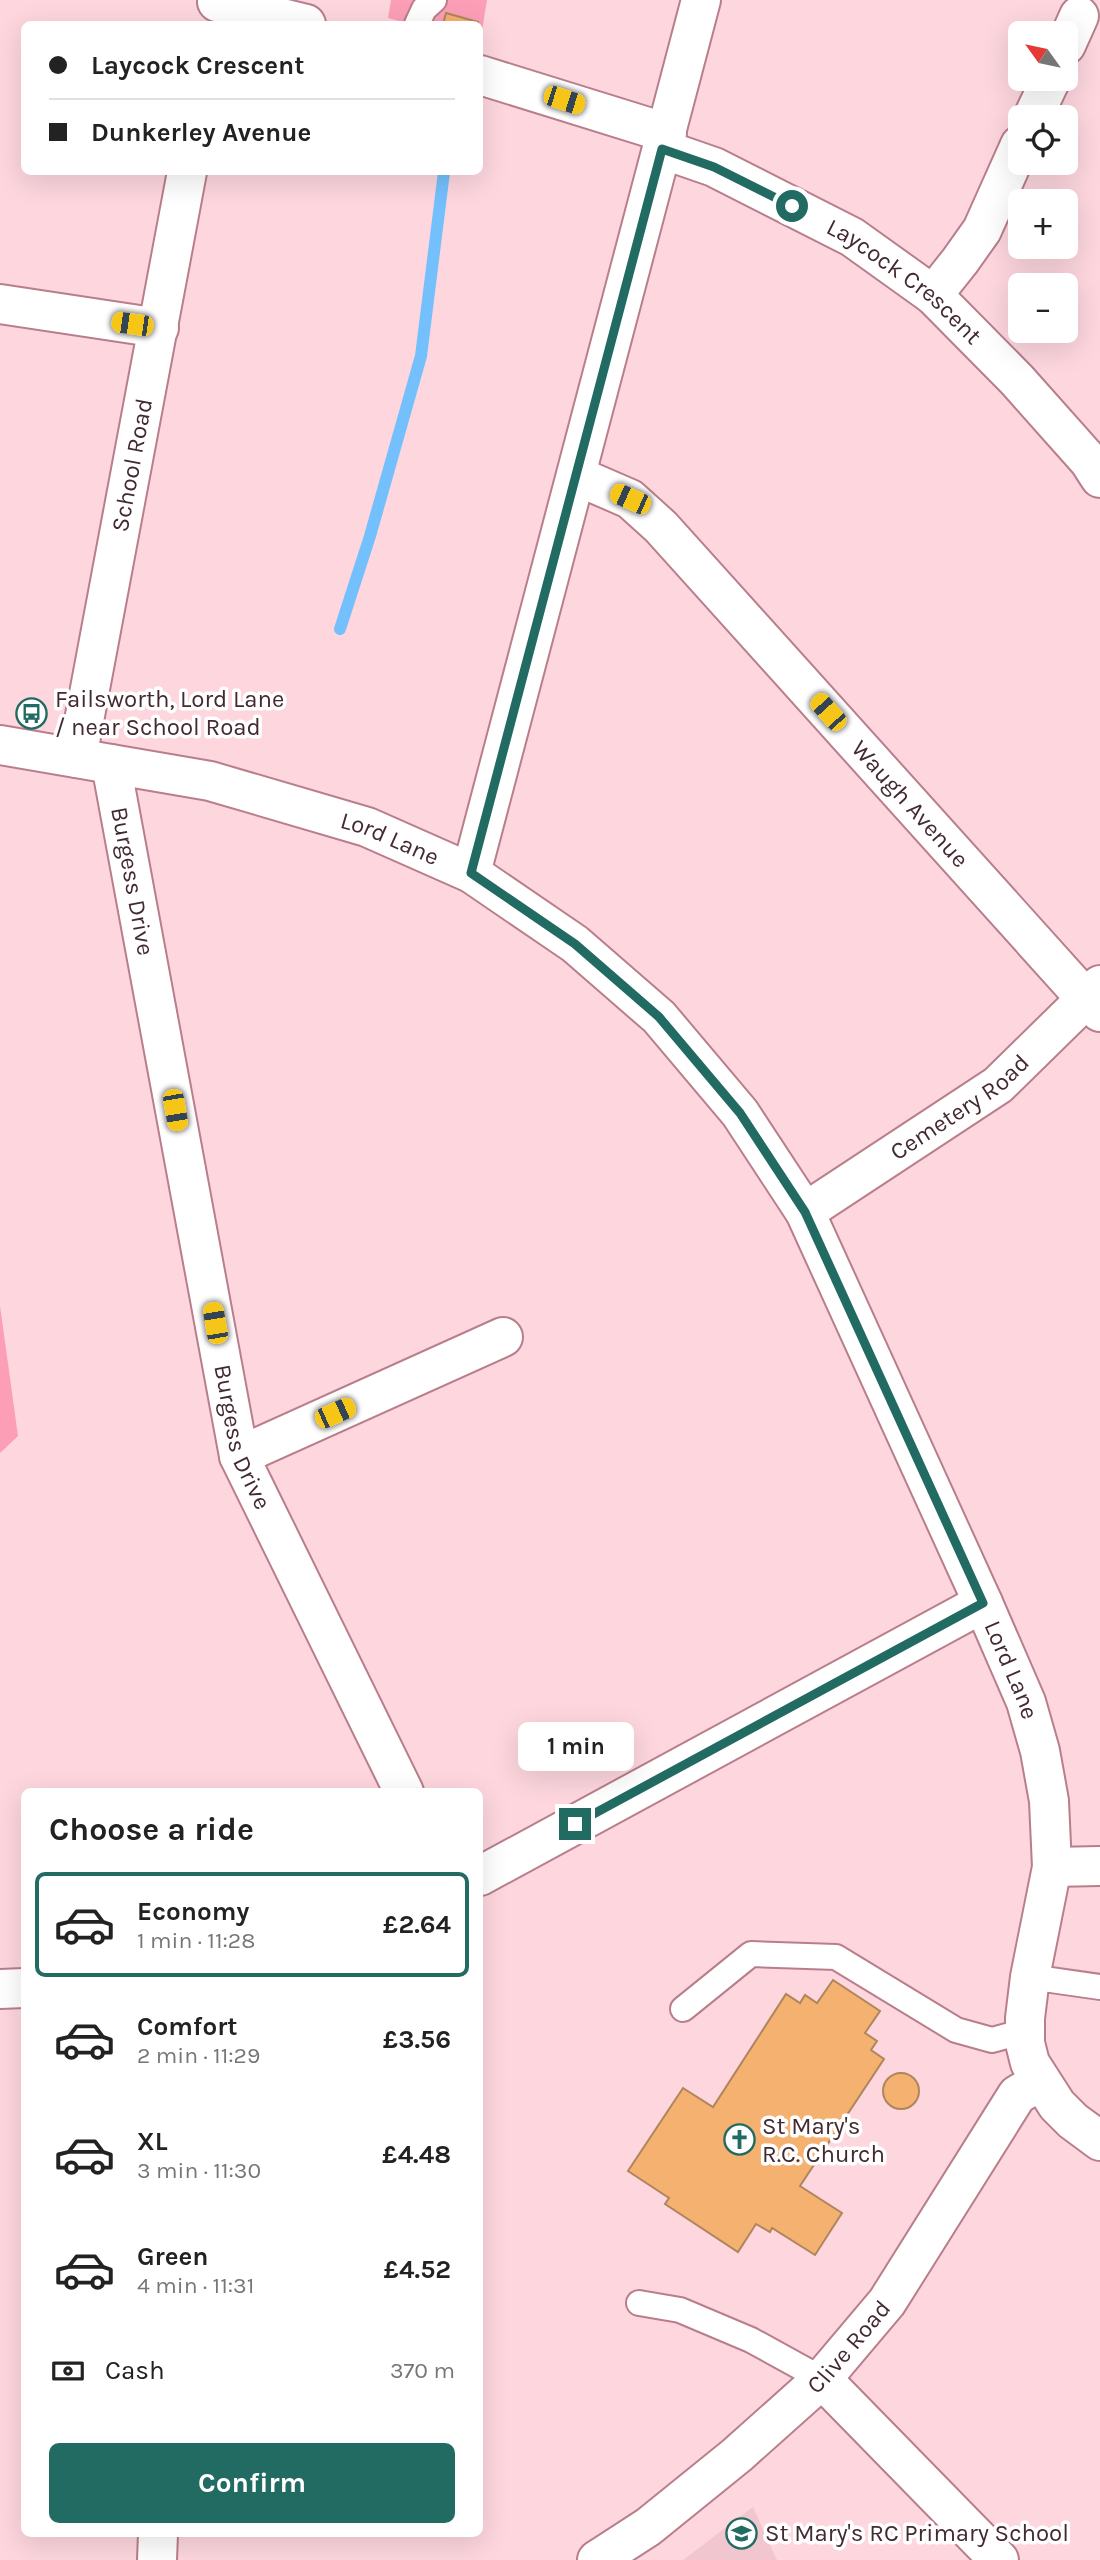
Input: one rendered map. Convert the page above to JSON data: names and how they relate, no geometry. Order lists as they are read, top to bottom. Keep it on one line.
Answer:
{"streets":{"street":["Laycock Crescent","School Road","Waugh Avenue","Lord Lane","Burgess Drive","Cemetery Road","Clive Road"]},"crossings":[["School Road","Lord Lane"],["School Road","Burgess Drive"],["Waugh Avenue","Cemetery Road"],["Lord Lane","Burgess Drive"],["Lord Lane","Cemetery Road"],["Lord Lane","Clive Road"]],"places":{"bus stop":["Failsworth, Lord Lane / near School Road"],"church":["St Mary's R.C. Church"],"school or university":["St Mary's RC Primary School"]},"north":"top left","page":{"map_buttons":["+","−"],"banner":["Laycock Crescent","Dunkerley Avenue"],"bubble":"1 min","heading":"Choose a ride","list":[{"name":"Economy","note":"1 min · 11:28","value":"£2.64"},{"name":"Comfort","note":"2 min · 11:29","value":"£3.56"},{"name":"XL","note":"3 min · 11:30","value":"£4.48"},{"name":"Green","note":"4 min · 11:31","value":"£4.52"}],"pay":["Cash","370 m"],"buttons":"Confirm"}}
